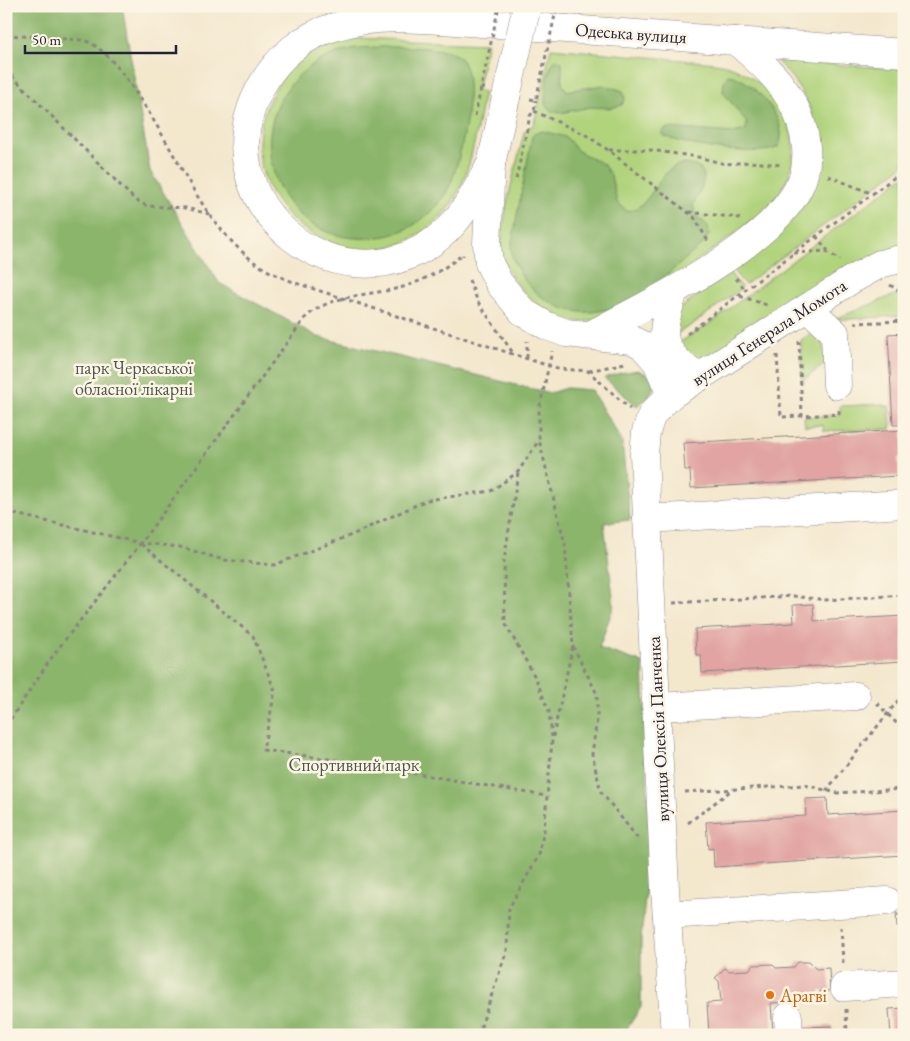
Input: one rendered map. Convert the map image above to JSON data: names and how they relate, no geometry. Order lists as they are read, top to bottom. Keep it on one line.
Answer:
{"streets":{"main road":["Одеська вулиця","вулиця Генерала Момота","вулиця Олексія Панченка"]},"crossings":[["вулиця Генерала Момота","вулиця Олексія Панченка"]],"parks":["парк Черкаської обласної лікарні","Спортивний парк"],"places":["Арагві"],"scale_bar":"50 m"}
